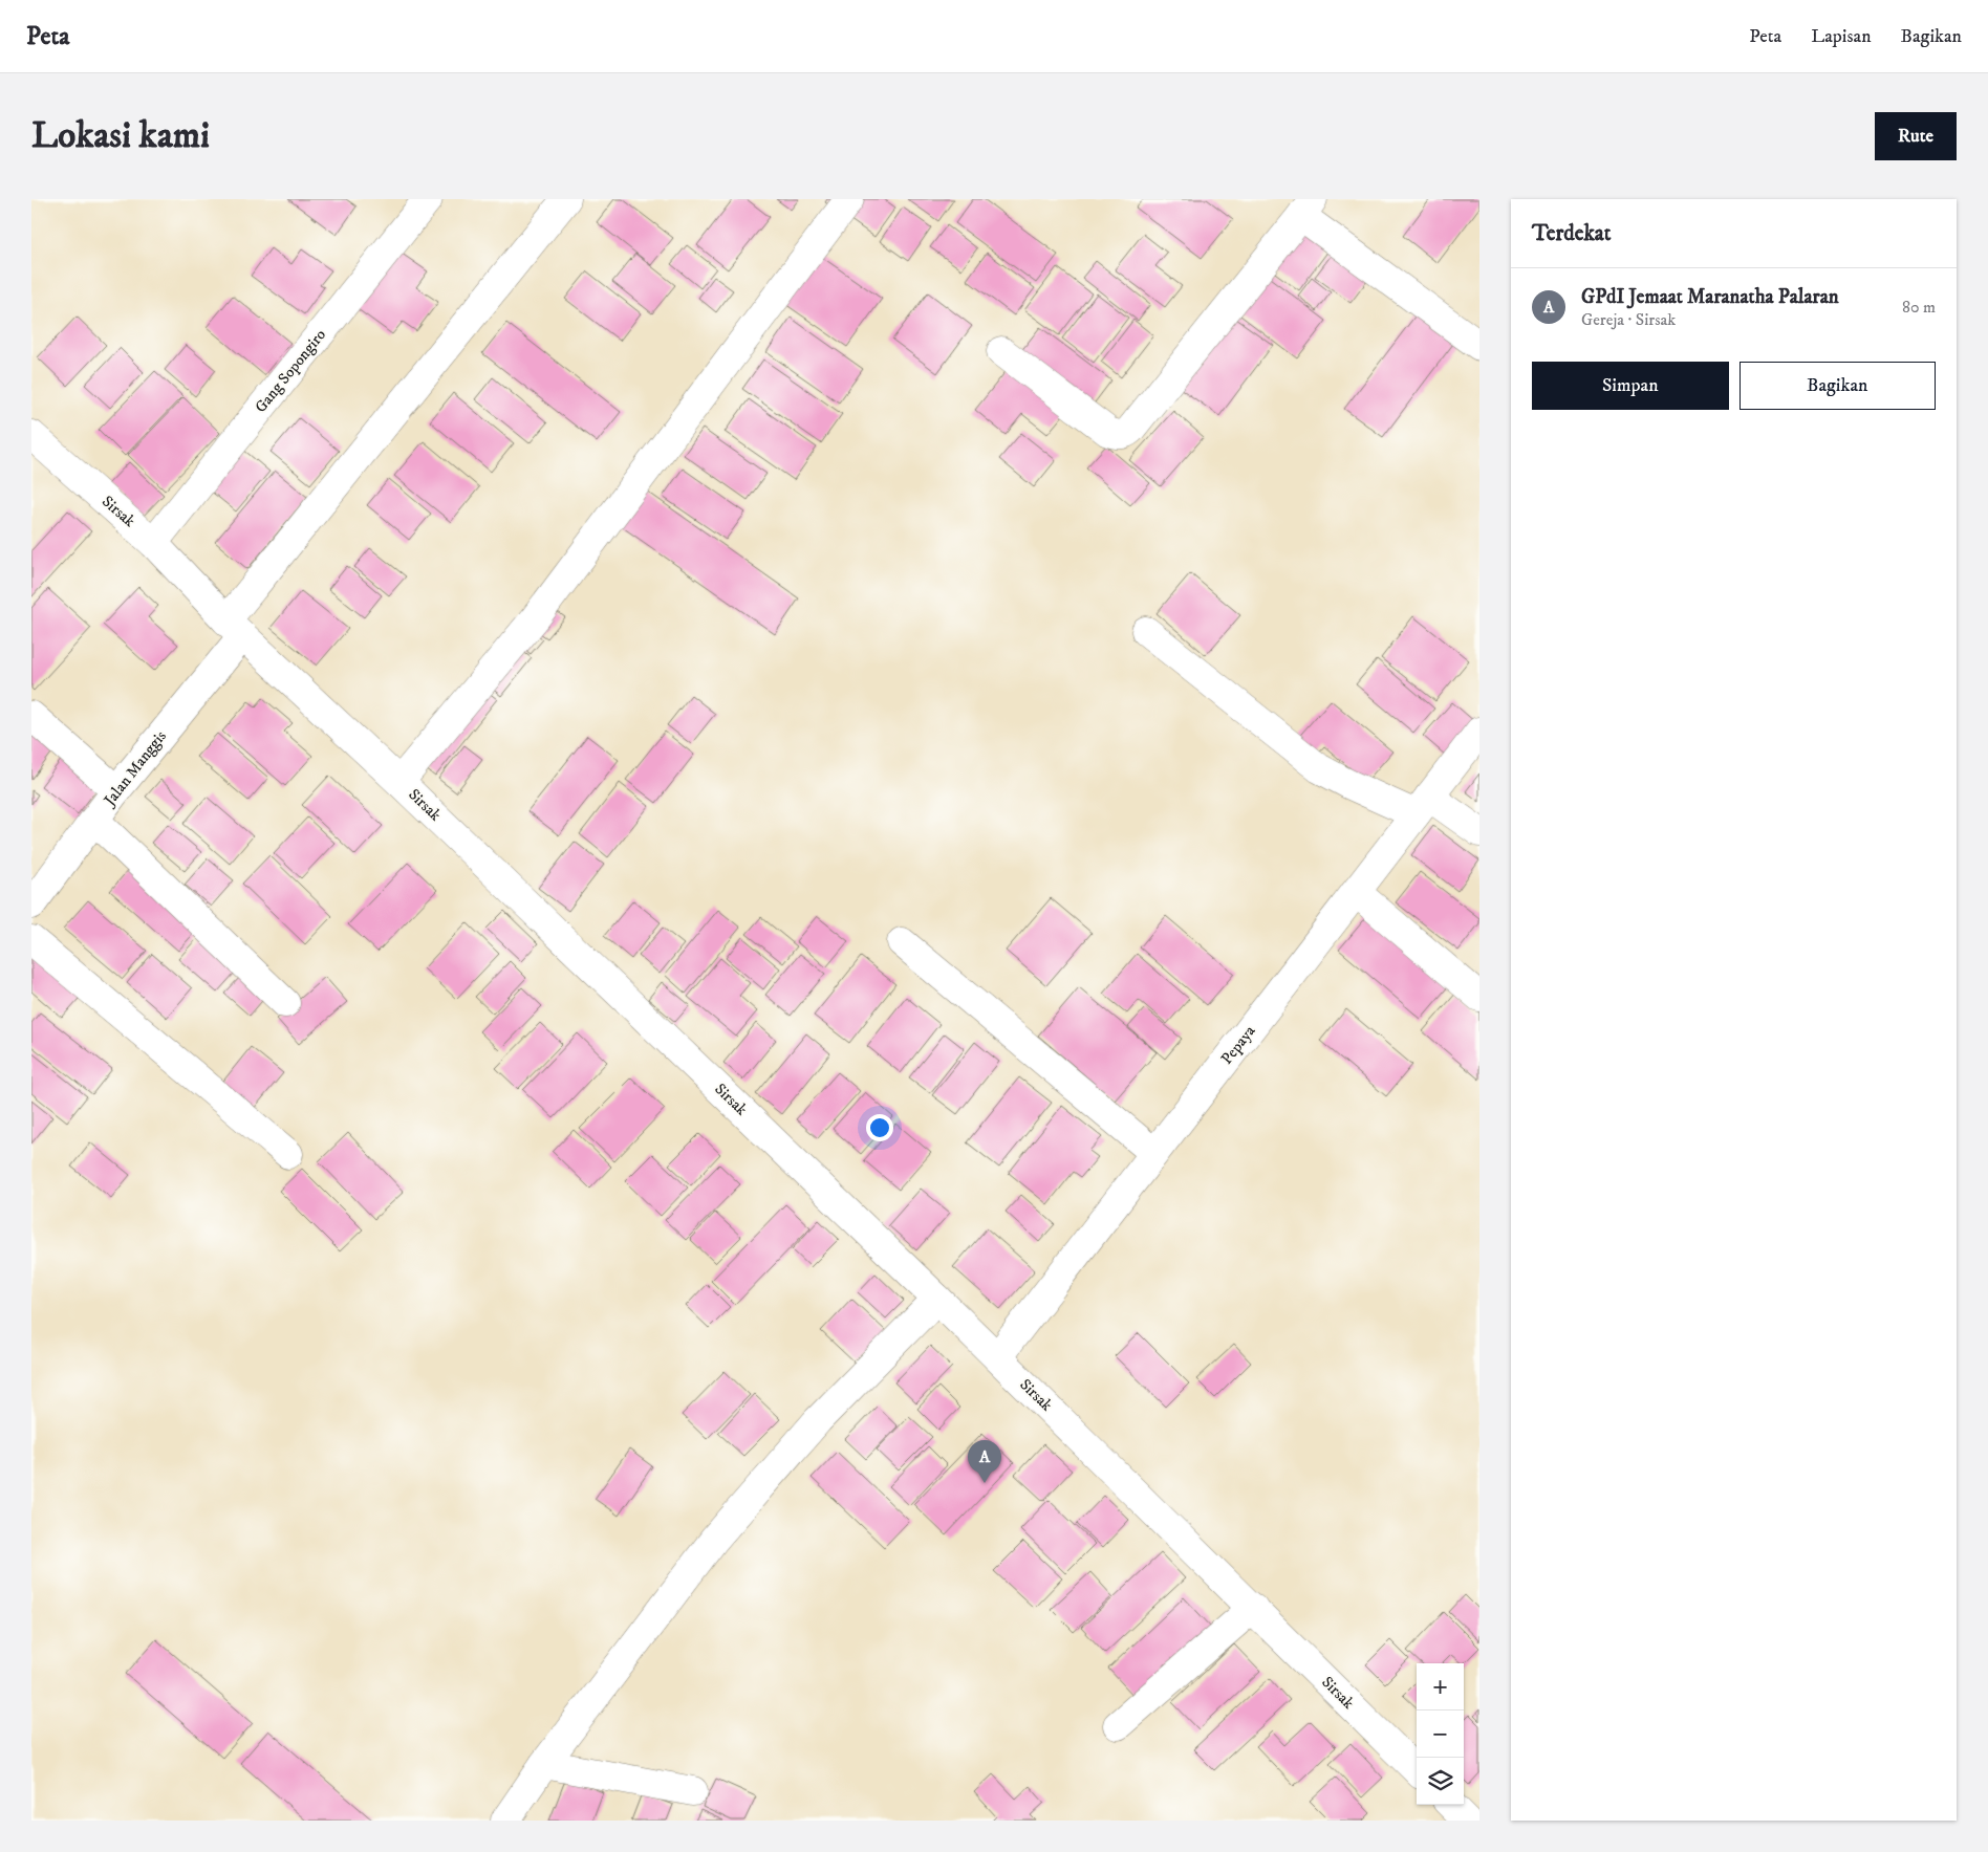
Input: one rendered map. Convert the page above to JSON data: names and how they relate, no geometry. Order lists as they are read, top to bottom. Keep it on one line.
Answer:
{"streets":{"street":["Gang Sopongiro","Sirsak","Jalan Manggis","Pepaya"]},"crossings":[["Gang Sopongiro","Sirsak"],["Sirsak","Jalan Manggis"],["Sirsak","Pepaya"]],"page":{"header":"Peta","nav":["Peta","Lapisan","Bagikan"],"buttons":["Rute",["Simpan","Bagikan"]],"title":"Lokasi kami","heading":"Terdekat","list":[{"mark":"A","name":"GPdI Jemaat Maranatha Palaran","note":"Gereja · Sirsak","value":"80 m"}],"pins":"A","map_buttons":["+","−"]}}
